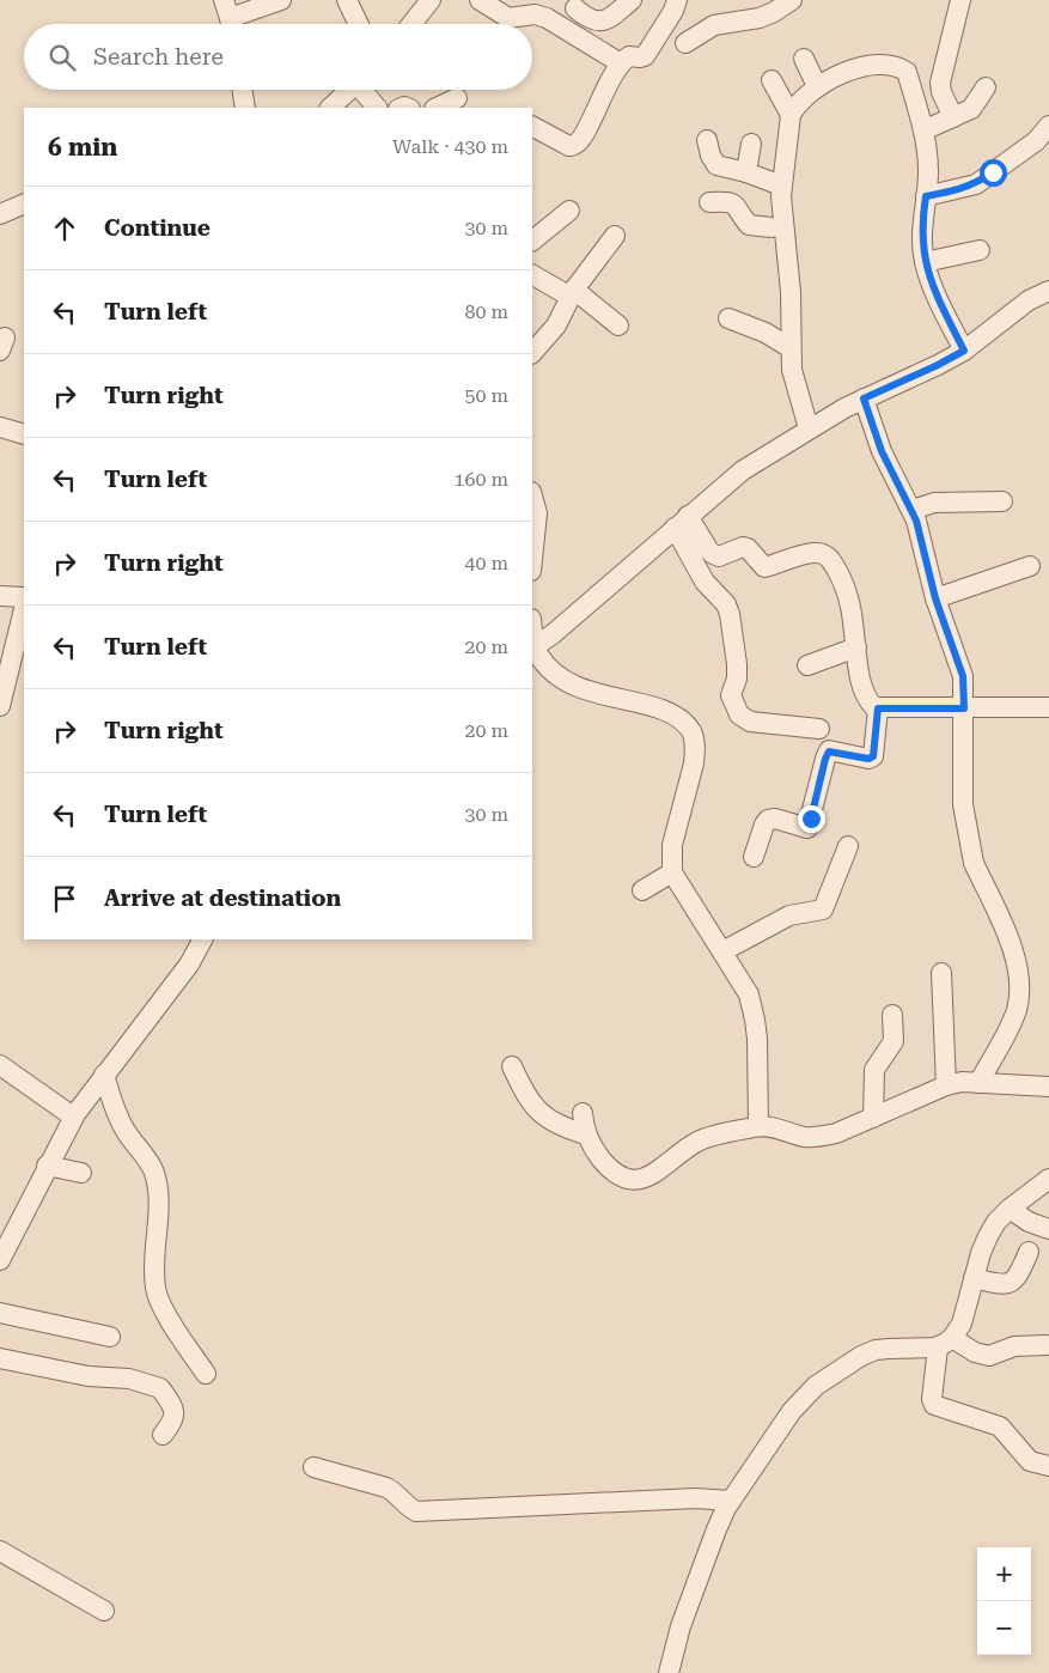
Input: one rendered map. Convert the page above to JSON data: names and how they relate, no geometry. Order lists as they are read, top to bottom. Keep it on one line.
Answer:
{"page":{"search":"Search here","heading":["6 min","Walk · 430 m"],"list":[["Continue","30 m"],["Turn left","80 m"],["Turn right","50 m"],["Turn left","160 m"],["Turn right","40 m"],["Turn left","20 m"],["Turn right","20 m"],["Turn left","30 m"],"Arrive at destination"],"map_buttons":["+","−"]}}
